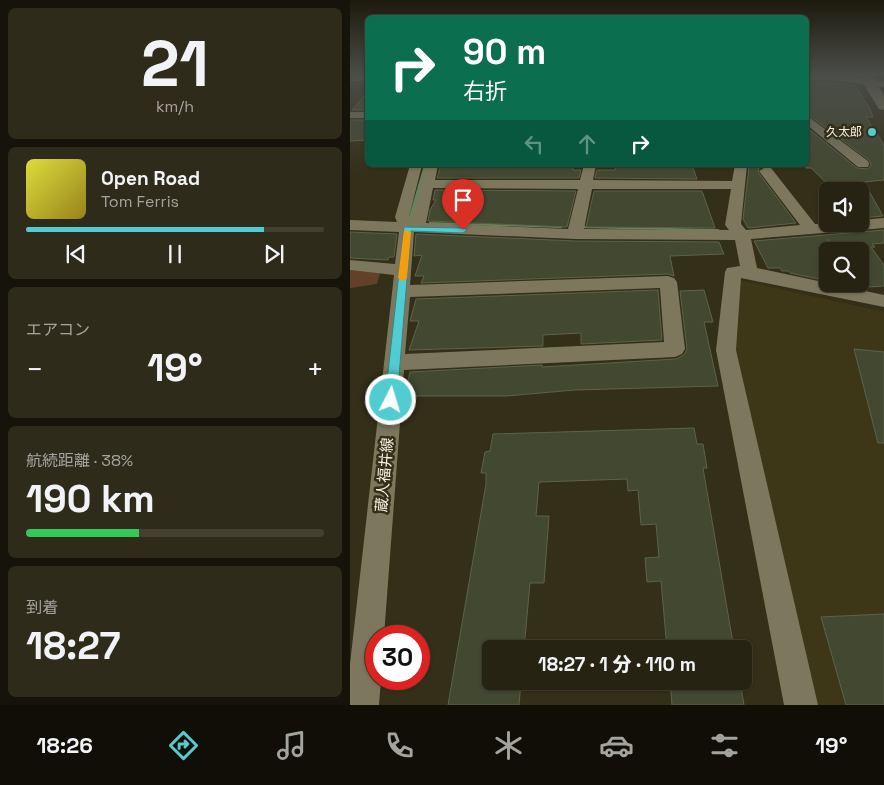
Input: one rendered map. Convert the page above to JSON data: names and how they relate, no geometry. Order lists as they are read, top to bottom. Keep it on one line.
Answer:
{"streets":{"street":["蔵人福井線"]},"places":["久太郎"],"page":{"tile":[["21","km/h"],"エアコン",["航続距離 · 38%","190 km"],["到着","18:27"]],"turn":["90 m","右折"],"song":["Open Road","Tom Ferris"],"heat":["−","19°","+"],"limit":"30","trip":"18:27 · 1 分 · 110 m","tabs":["18:26","19°"]}}
